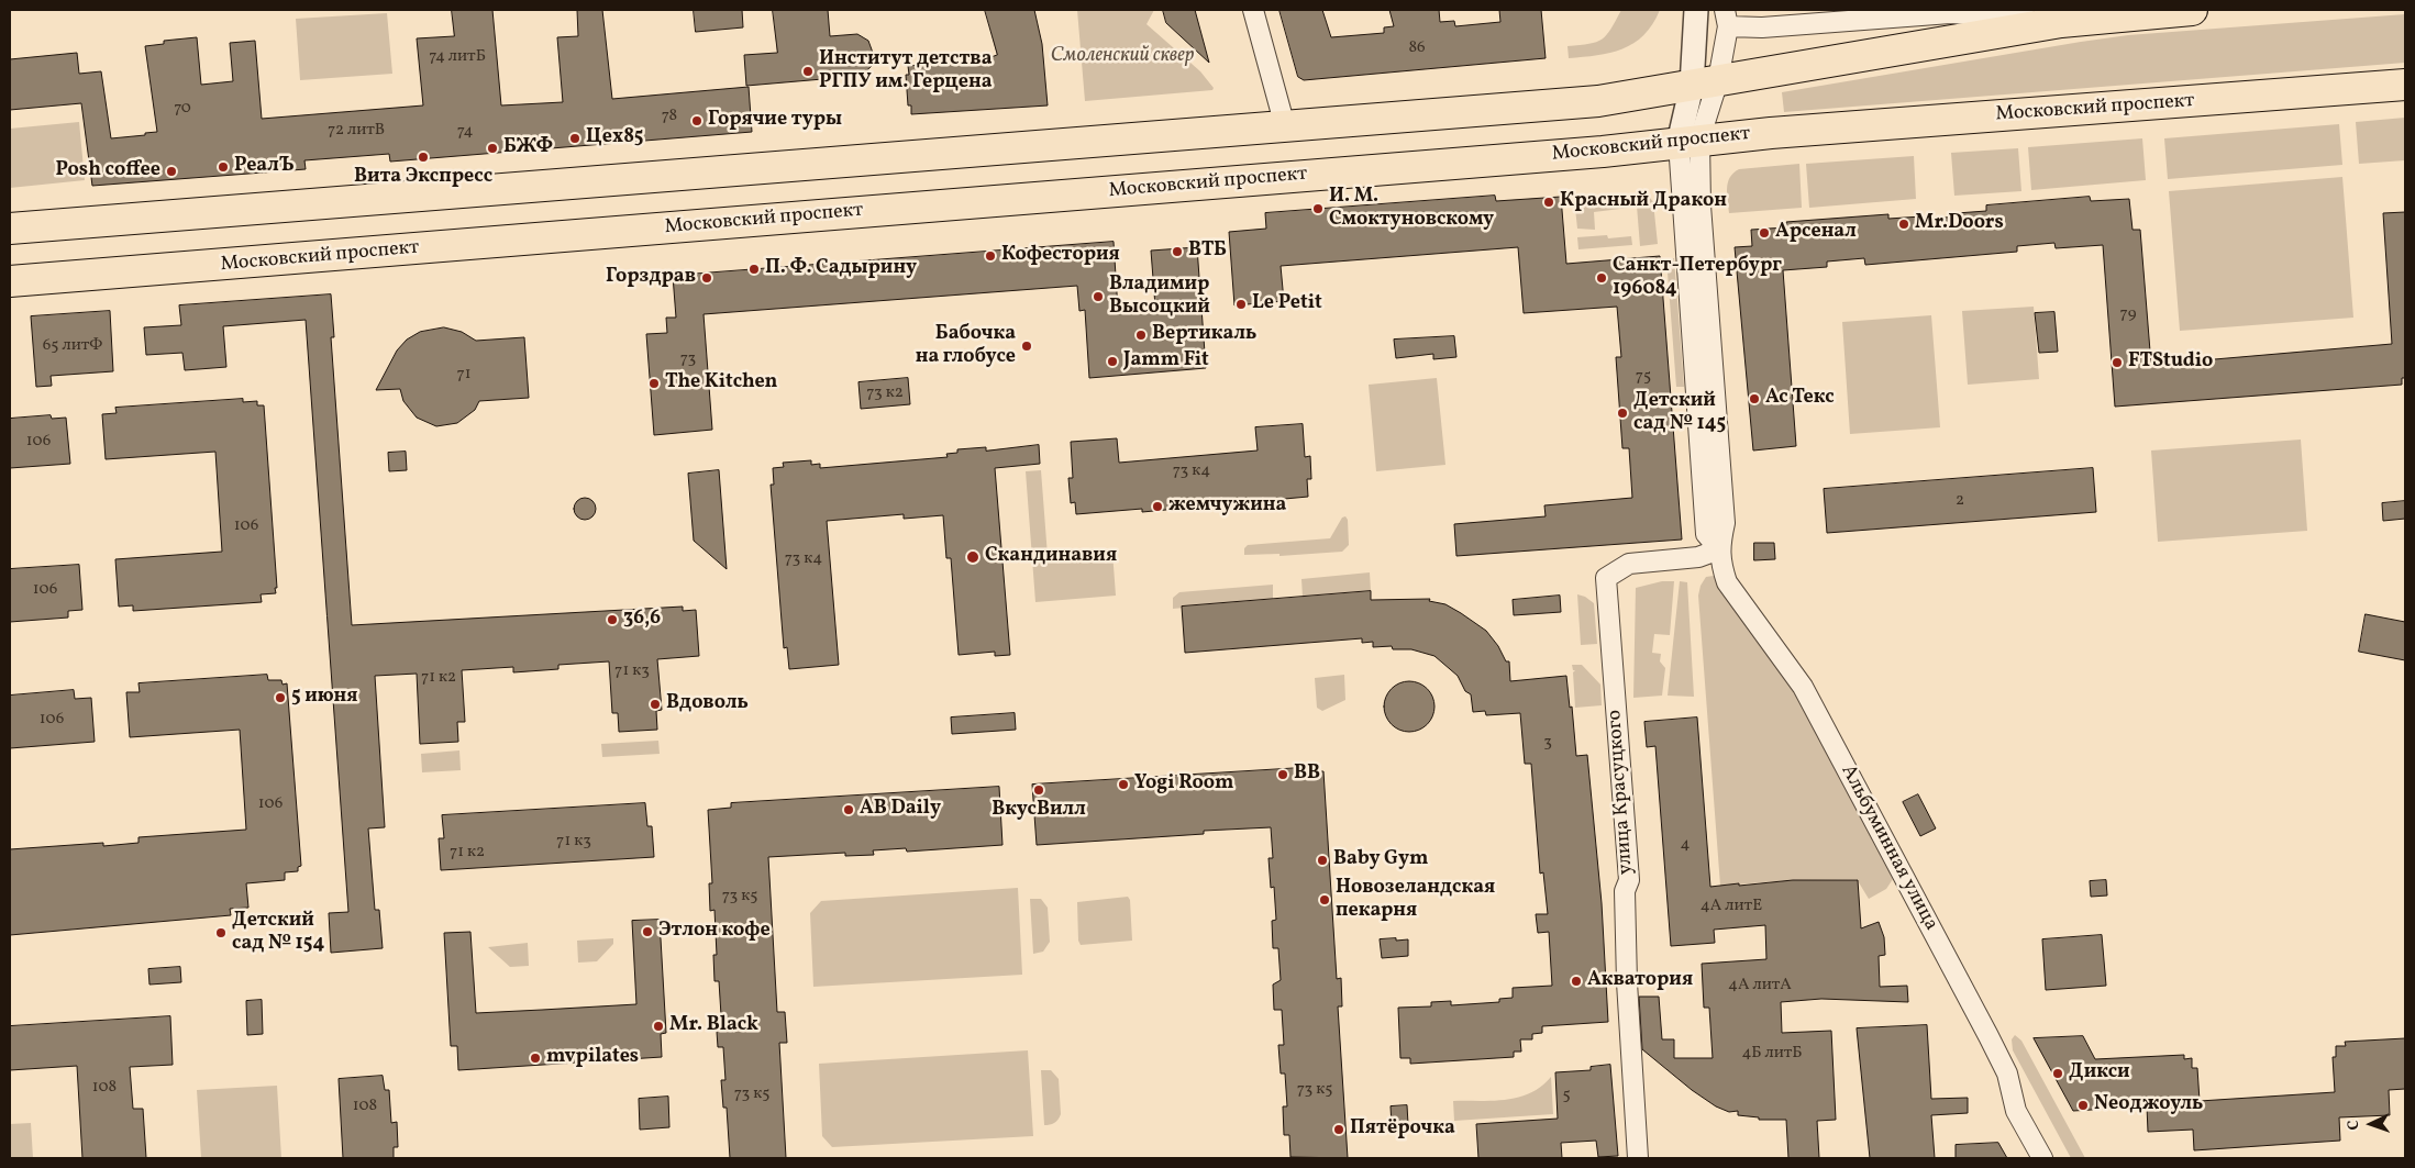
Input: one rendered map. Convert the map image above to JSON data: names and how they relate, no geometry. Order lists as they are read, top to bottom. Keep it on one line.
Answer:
{"streets":{"main road":["Московский проспект"],"street":["улица Красуцкого","Альбуминная улица"]},"crossings":[["улица Красуцкого","Альбуминная улица"]],"parks":["Смоленский сквер"],"places":["Институт детства РГПУ им. Герцена","Горячие туры","Цех85","БЖФ","Вита Экспресс","РеалЪ","Posh coffee","Красный Дракон","И. М. Смоктуновскому","Mr.Doors","Арсенал","ВТБ","Кофестория","П. Ф. Садырину","Горздрав","Санкт-Петербург 196084","Владимир Высоцкий","Le Petit","Вертикаль","Бабочка на глобусе","Jamm Fit","FTStudio","The Kitchen","Ас Текс","Детский сад № 145","жемчужина","Скандинавия","36,6","5 июня","Вдоволь","BB","Yogi Room","ВкусВилл","АВ Daily","Baby Gym","Новозеландская пекарня","Этлон кофе","Детский сад № 154","Акватория","Mr. Black","mvpilates","Дикси","Neoджоуль","Пятёрочка"],"house_numbers":["86","74 литБ","70","78","72 литВ","74","79","65 литФ","73","71","75","73 к2","106","73 к4","2","106","73 к4","106","71 к3","71 к2","106","3","106","71 к3","4","71 к2","73 к5","4А литЕ","4А литА","4Б литБ","108","73 к5","73 к5","5","108"],"north":"left"}
